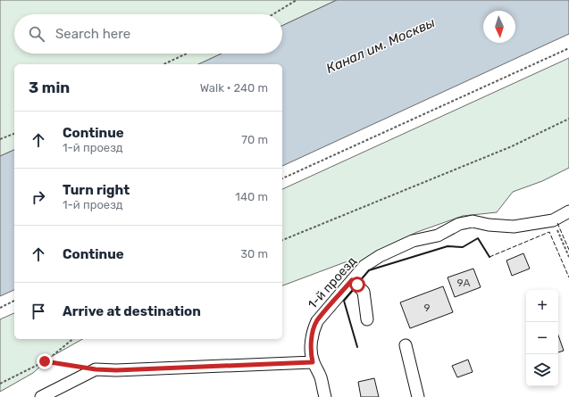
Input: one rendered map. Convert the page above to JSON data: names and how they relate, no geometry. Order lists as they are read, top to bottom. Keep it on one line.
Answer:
{"streets":{"street":["1-й проезд"]},"water":["Канал им. Москвы"],"house_numbers":["9А","9"],"north":"bottom","page":{"search":"Search here","heading":["3 min","Walk · 240 m"],"list":[["Continue","1-й проезд","70 m"],["Turn right","1-й проезд","140 m"],["Continue","30 m"],"Arrive at destination"],"map_buttons":["+","−"]}}
